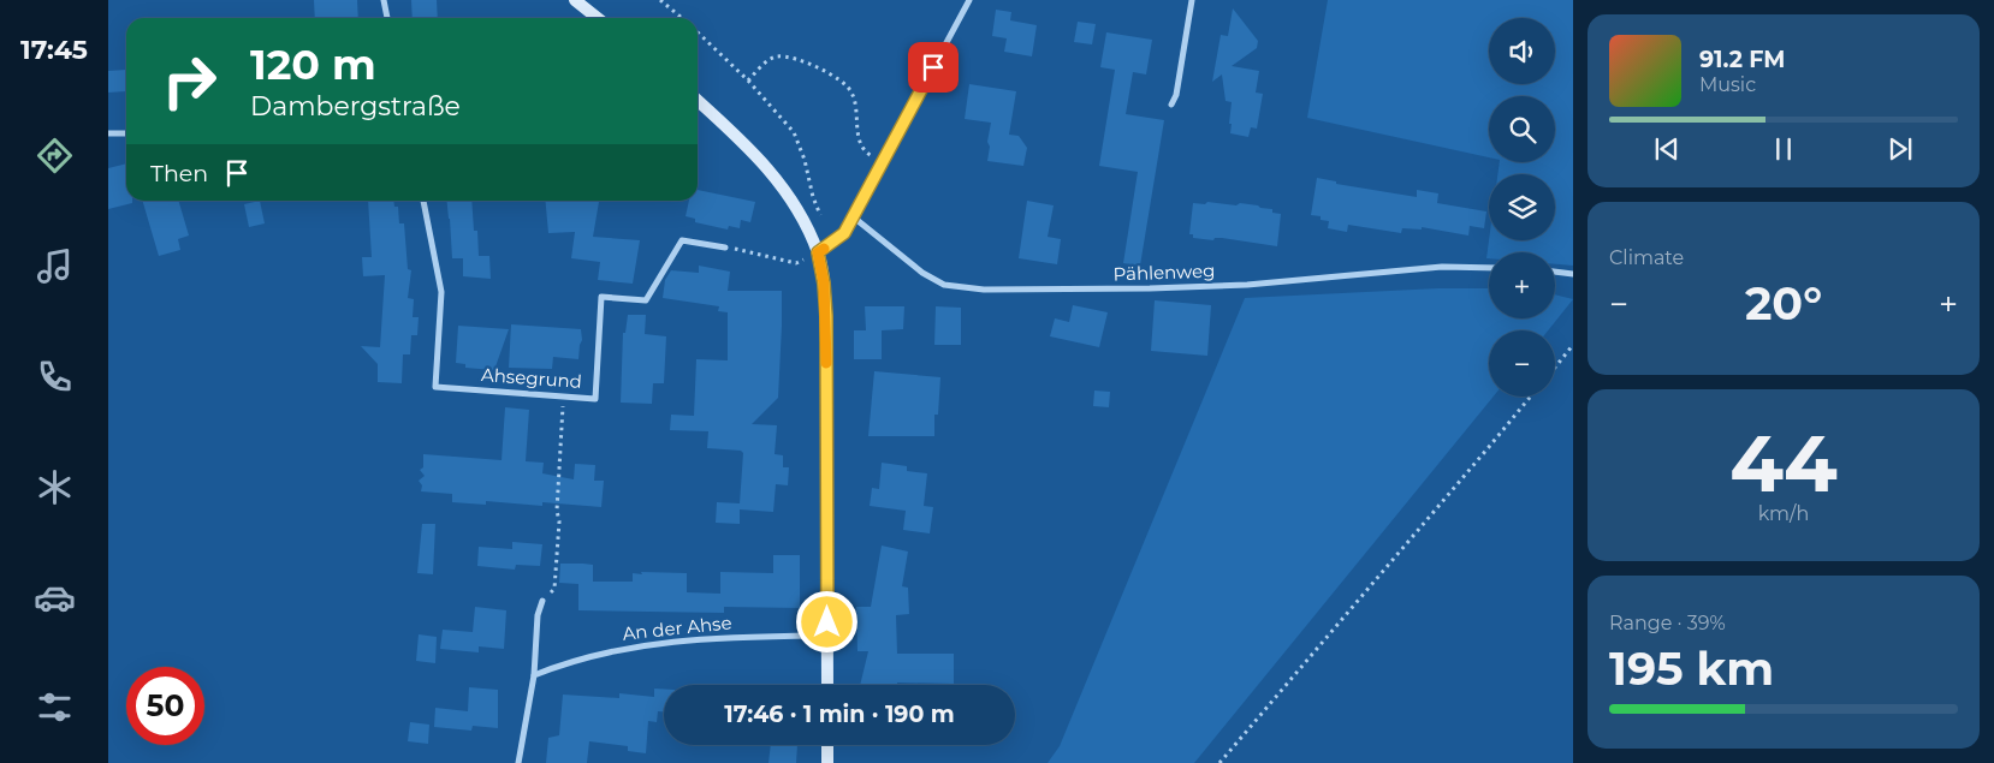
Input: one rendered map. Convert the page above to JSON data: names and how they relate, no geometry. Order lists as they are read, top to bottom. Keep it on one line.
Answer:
{"streets":{"street":["Pählenweg","Ahsegrund","An der Ahse"]},"page":{"tabs":"17:45","map_buttons":["+","−"],"turn":["120 m","Dambergstraße"],"song":["91.2 FM","Music"],"then":"Then","tile":["Climate",["44","km/h"],["Range · 39%","195 km"]],"heat":["−","20°","+"],"limit":"50","trip":"17:46 · 1 min · 190 m"}}
